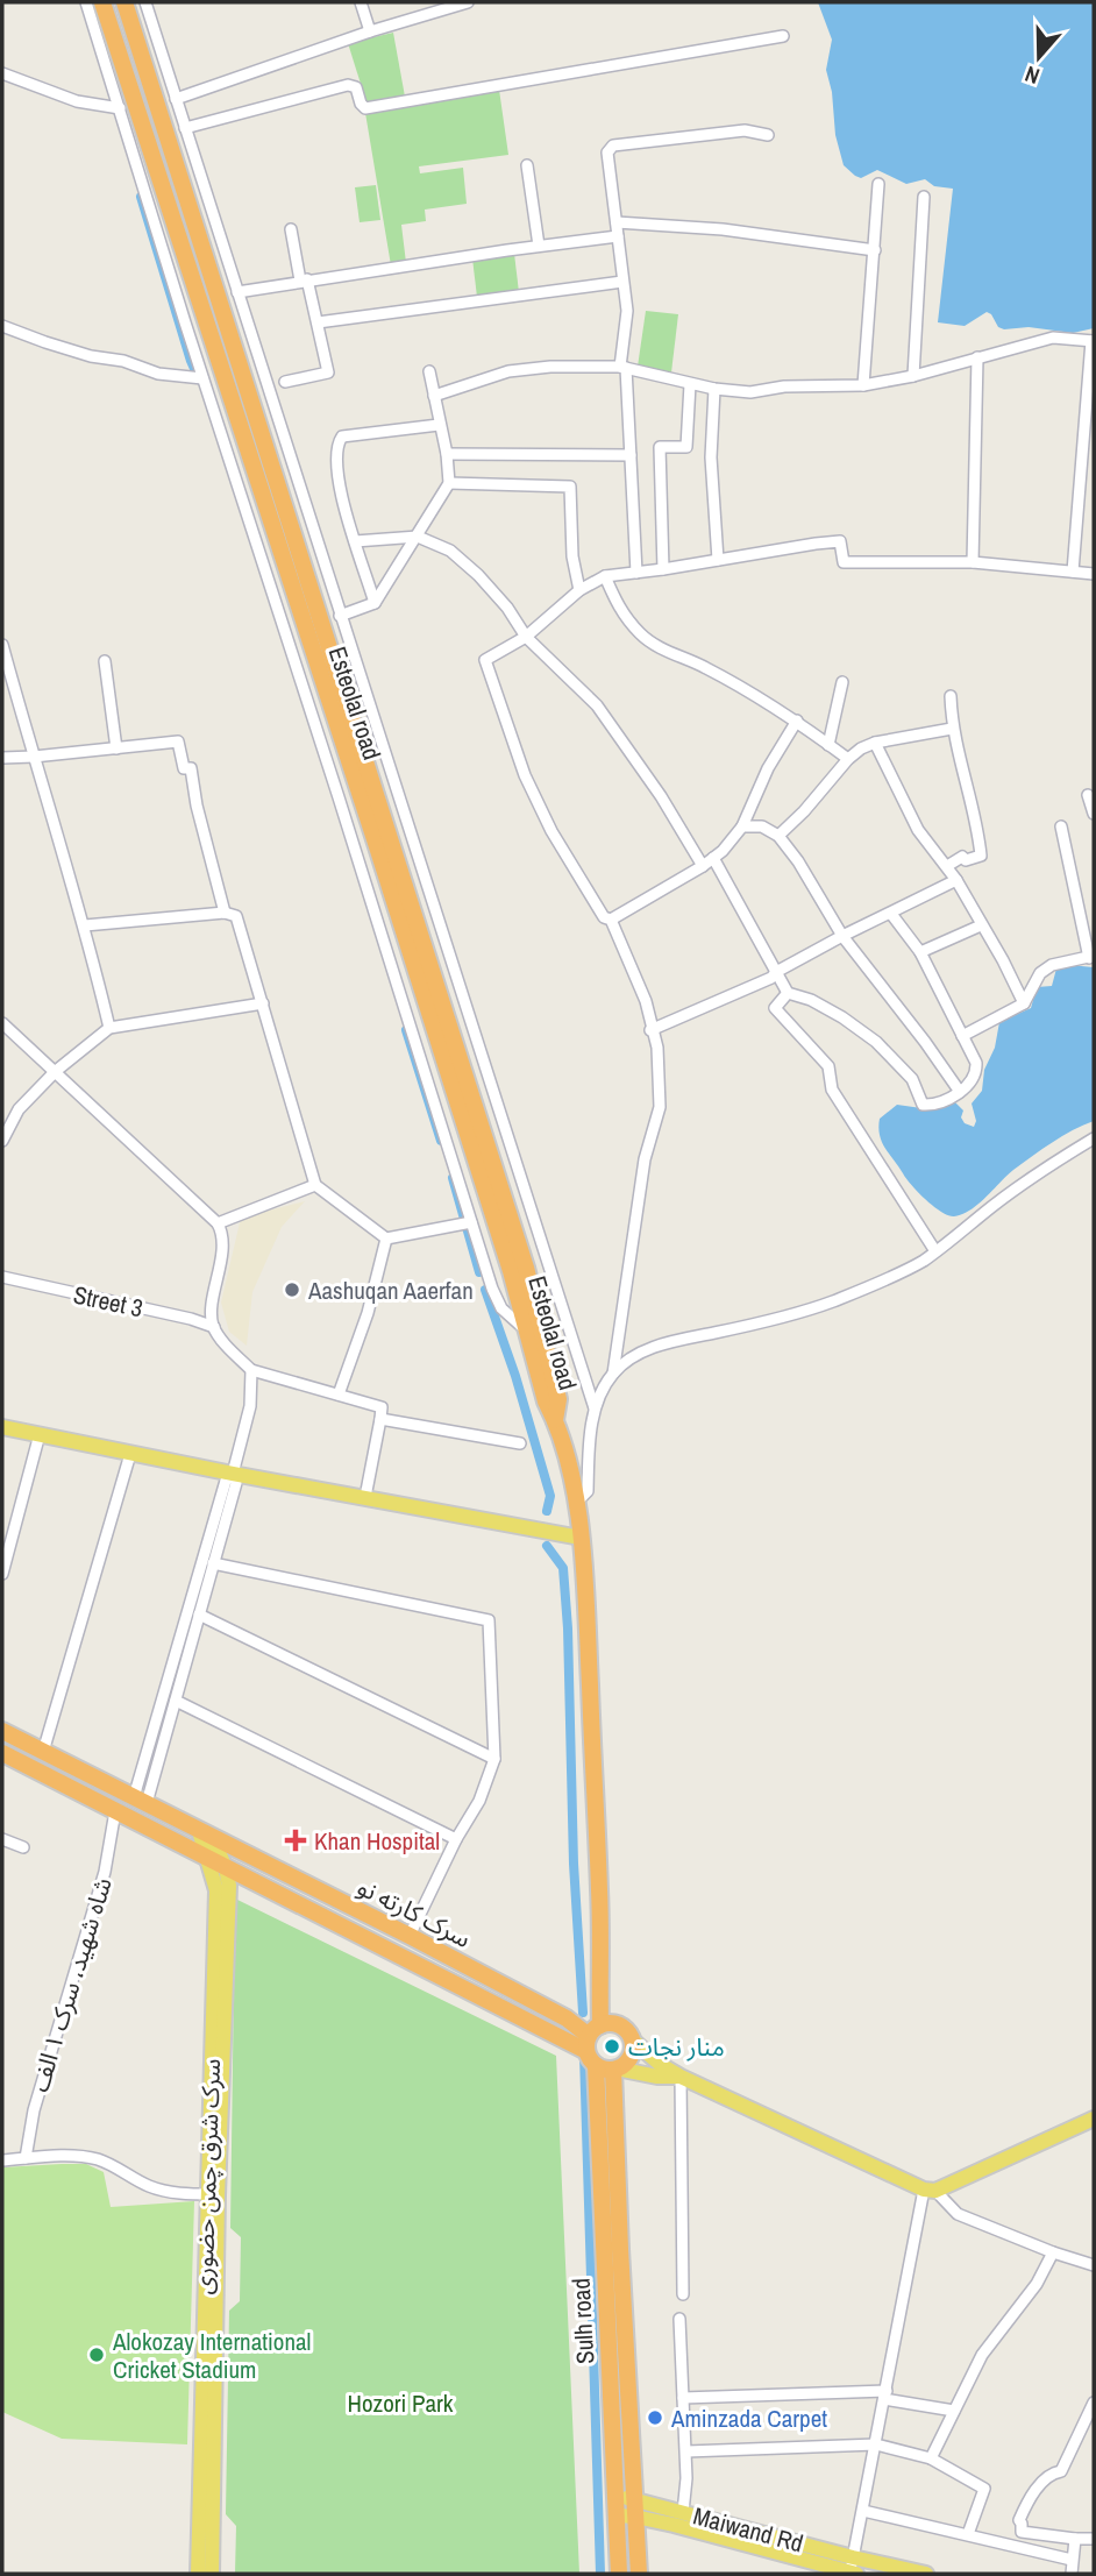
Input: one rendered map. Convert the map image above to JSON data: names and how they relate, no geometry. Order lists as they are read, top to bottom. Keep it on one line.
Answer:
{"streets":{"highway":["Esteolal road","سرک کارته نو","Sulh road"],"main road":["سرک شرق چمن حضوری","Maiwand Rd"],"street":["Street 3","شاه شهید، سرک ۱ الف"]},"crossings":[["Esteolal road","سرک کارته نو"],["Esteolal road","Sulh road"],["سرک کارته نو","شاه شهید، سرک ۱ الف"],["سرک کارته نو","سرک شرق چمن حضوری"],["سرک کارته نو","Sulh road"],["Sulh road","Maiwand Rd"]],"parks":["Hozori Park"],"places":{"other":["Aashuqan Aaerfan","منار نجات","Alokozay International Cricket Stadium","Aminzada Carpet"],"health":["Khan Hospital"]},"north":"bottom"}
